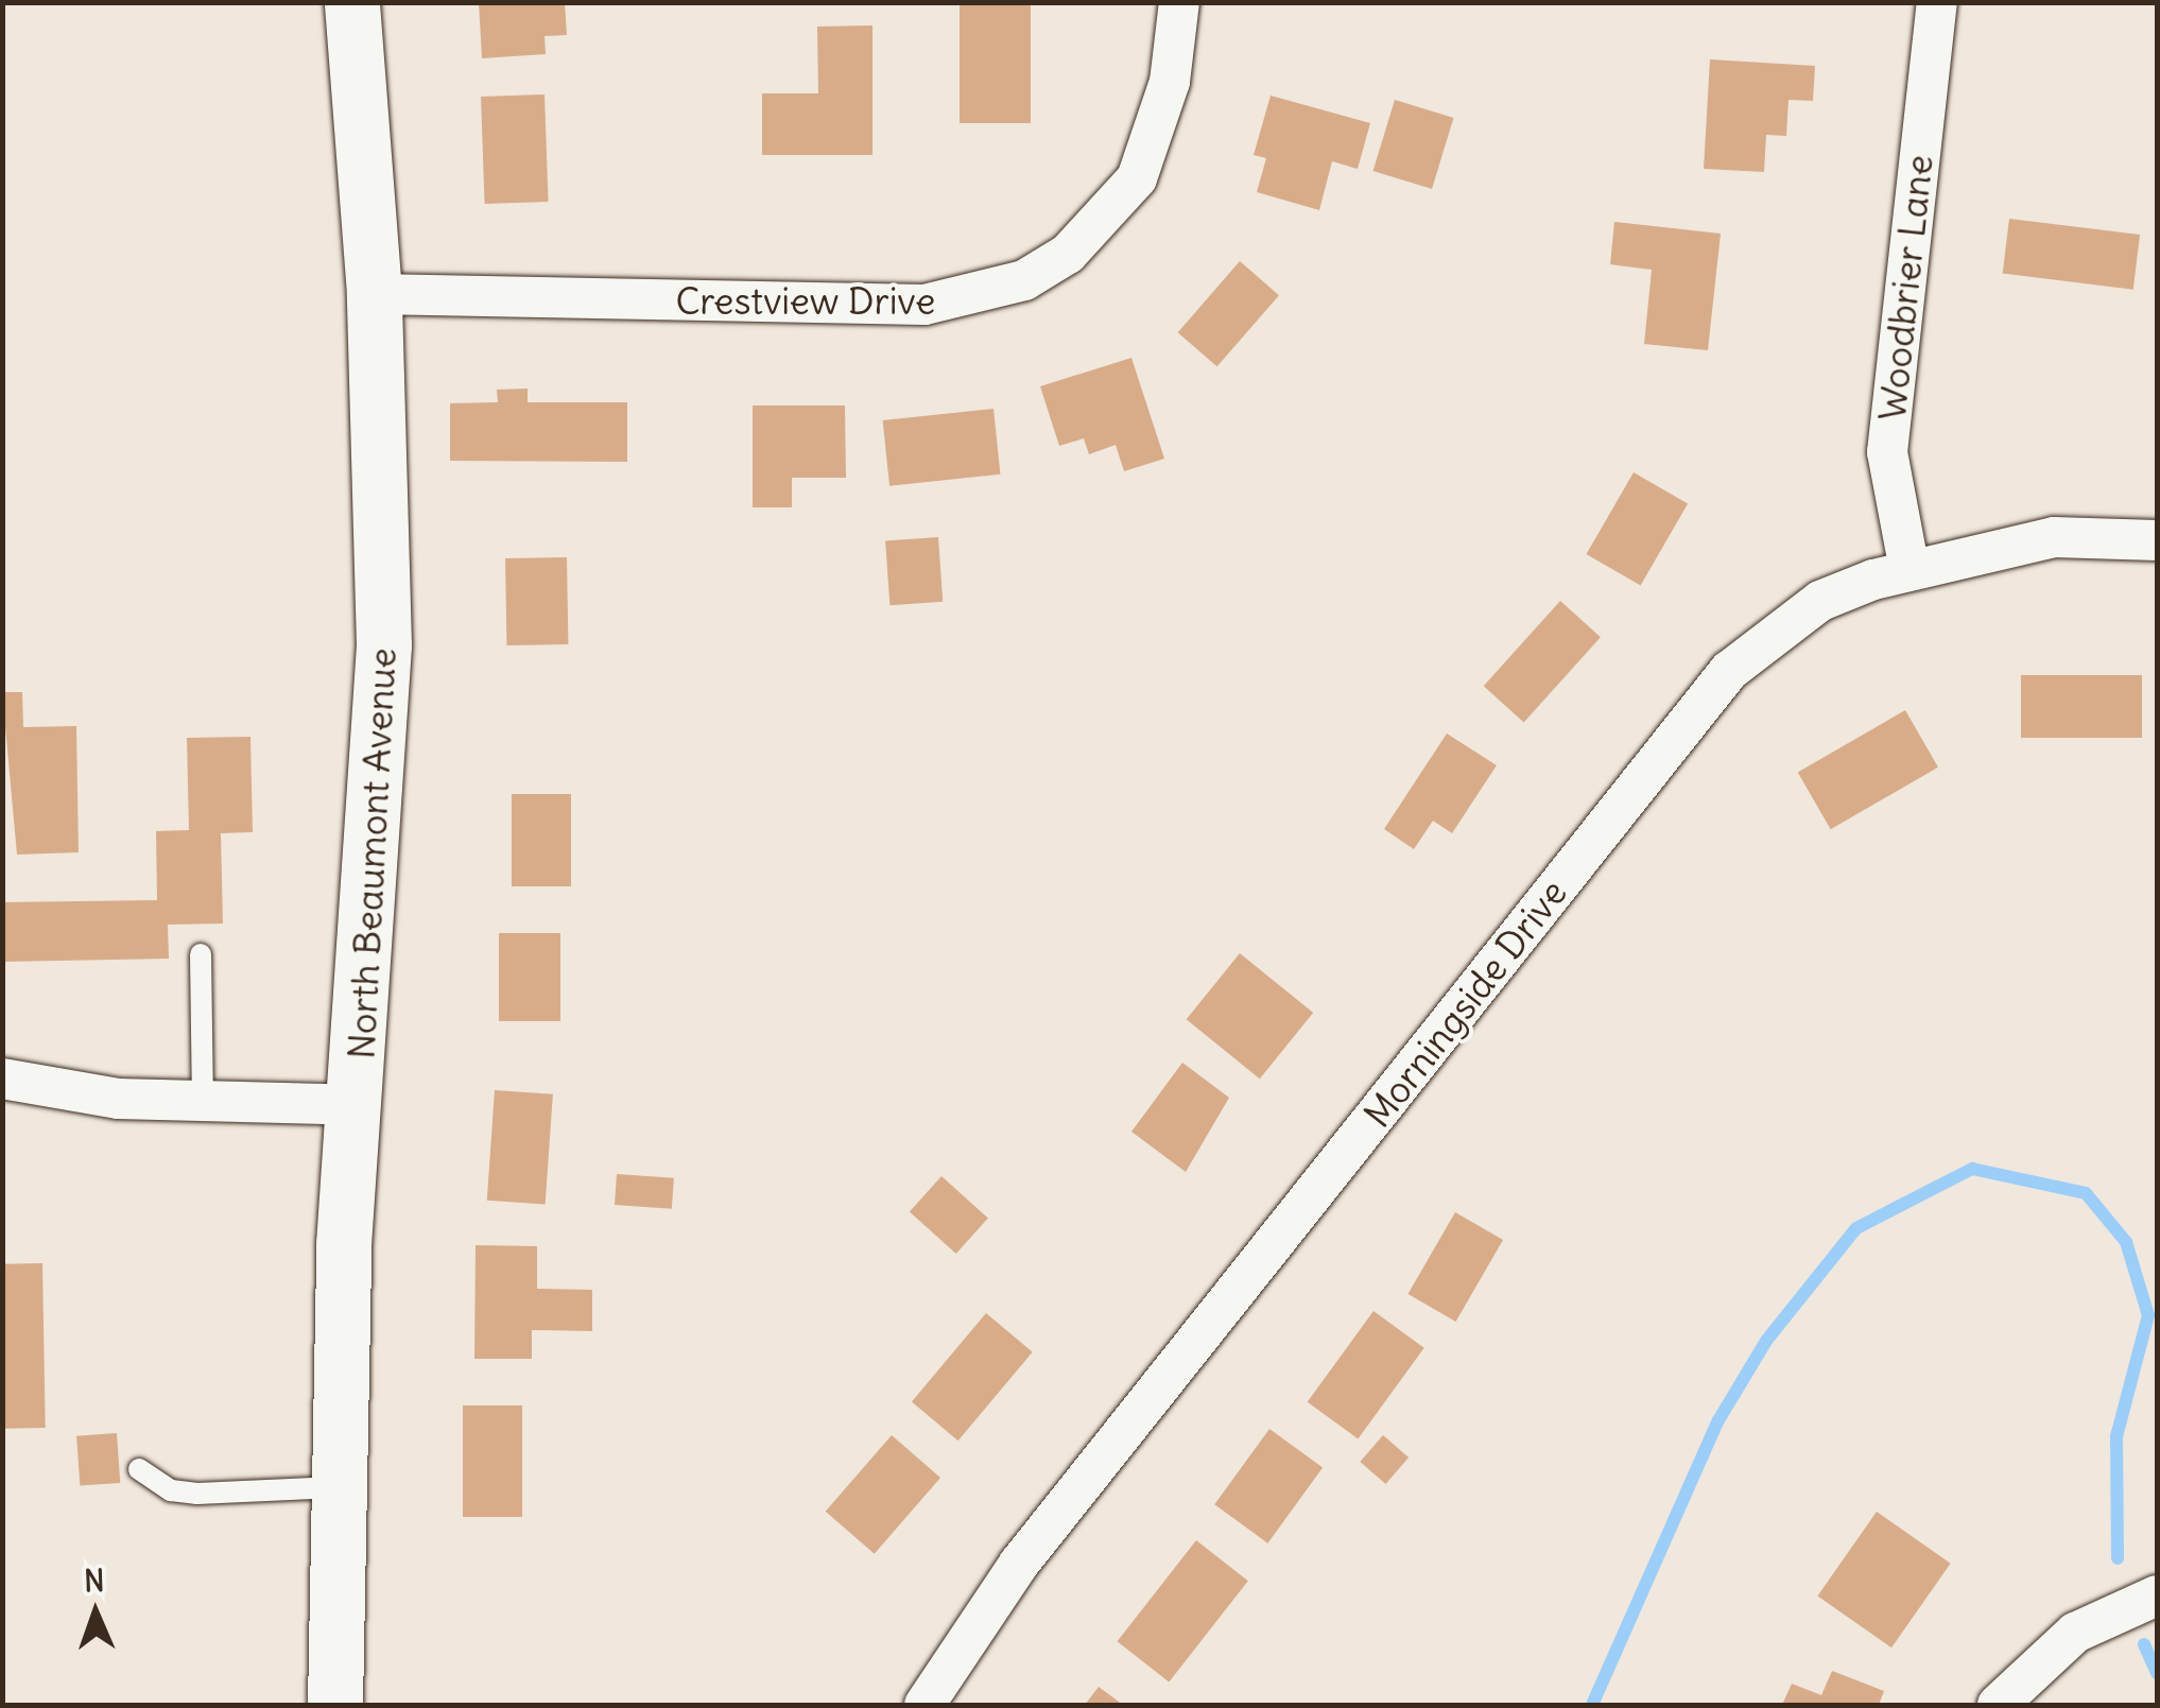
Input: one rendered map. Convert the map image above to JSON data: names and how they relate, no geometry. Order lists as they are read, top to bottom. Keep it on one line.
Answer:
{"streets":{"street":["Woodbrier Lane","Crestview Drive","North Beaumont Avenue","Morningside Drive"]},"crossings":[["Woodbrier Lane","Morningside Drive"],["Crestview Drive","North Beaumont Avenue"]],"north":"top"}
